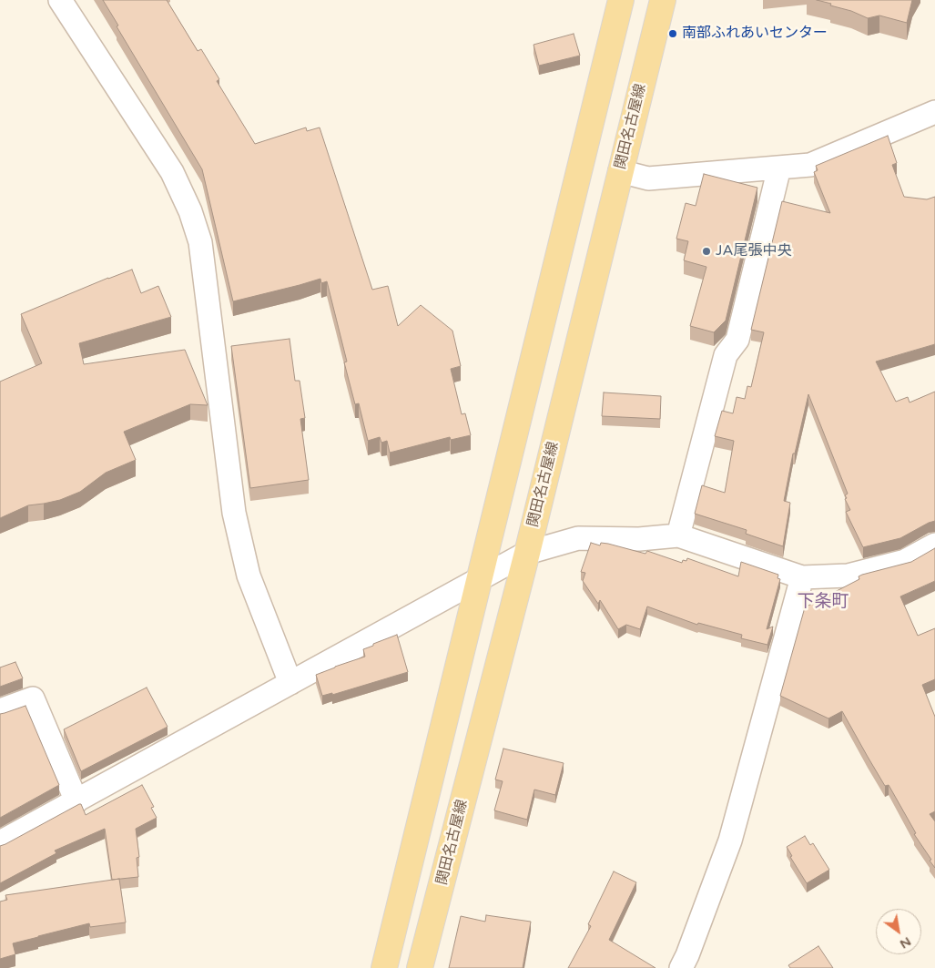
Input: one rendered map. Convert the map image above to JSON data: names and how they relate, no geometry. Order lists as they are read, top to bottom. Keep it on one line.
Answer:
{"streets":{"main road":["関田名古屋線"]},"districts":["下条町"],"places":["南部ふれあいセンター","JA尾張中央"],"north":"bottom right"}
